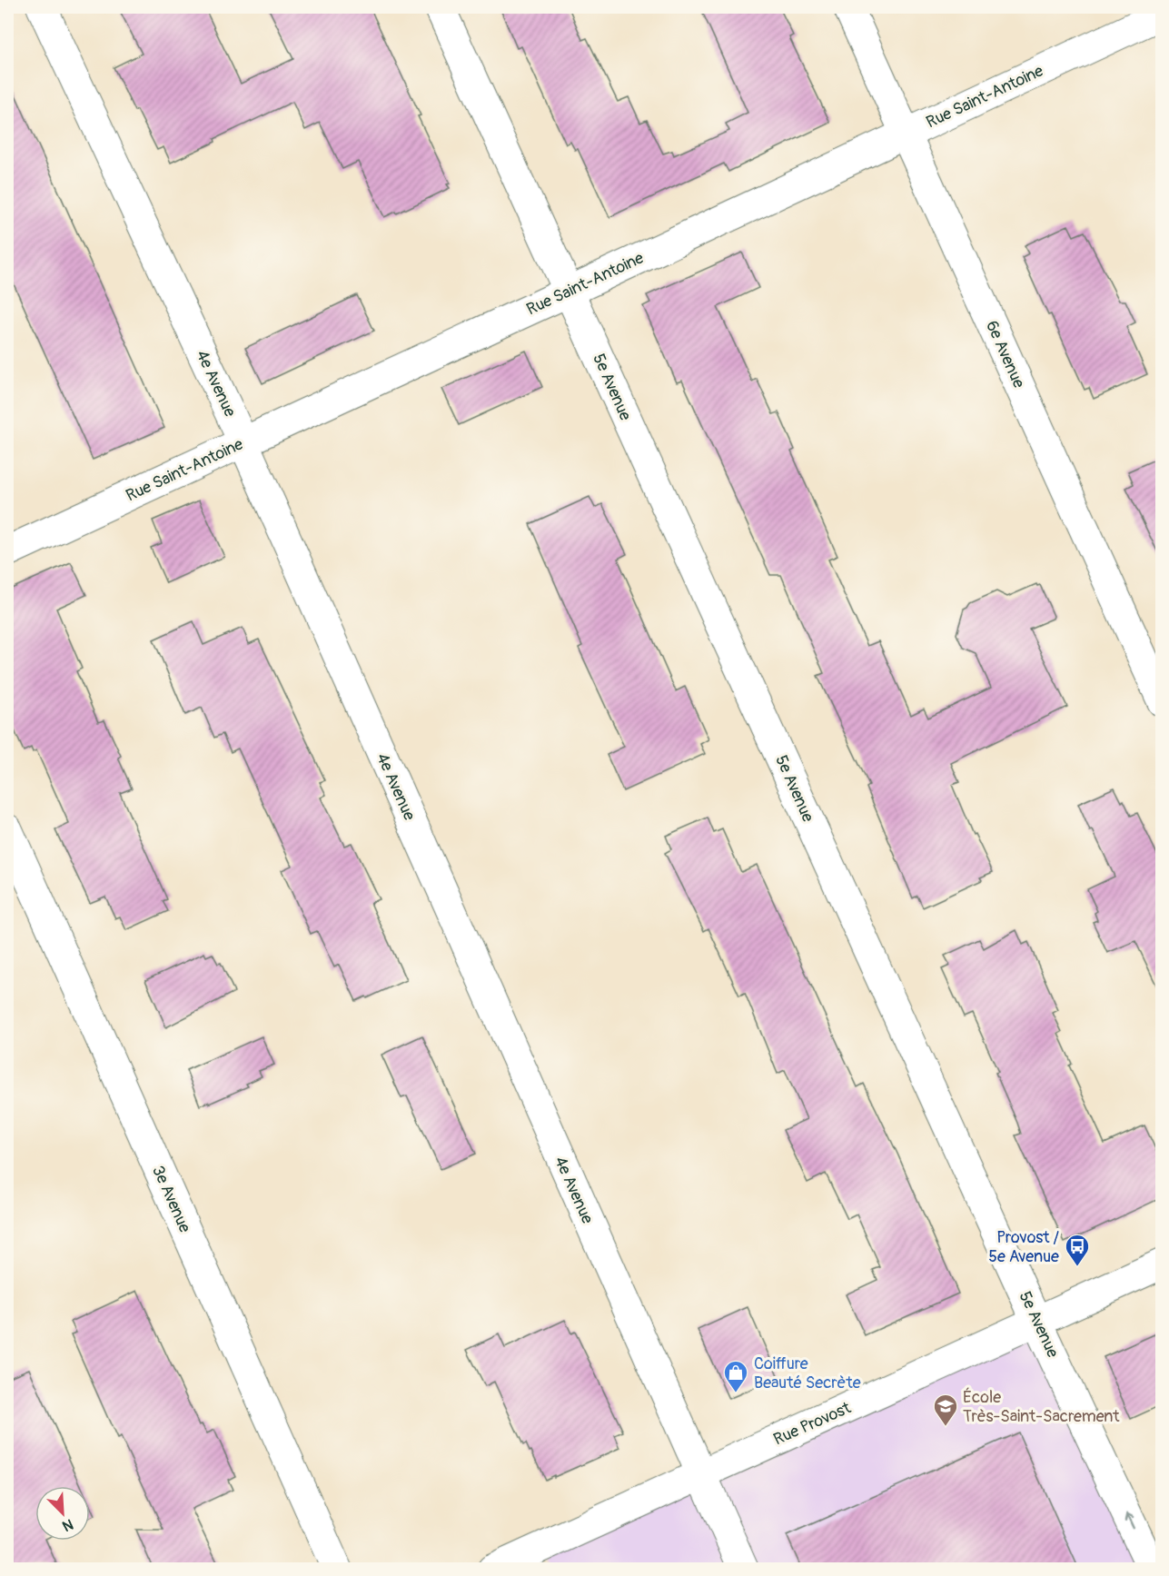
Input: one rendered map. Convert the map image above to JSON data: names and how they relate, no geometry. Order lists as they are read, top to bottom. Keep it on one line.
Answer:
{"streets":{"street":["Rue Saint-Antoine","6e Avenue","4e Avenue","5e Avenue","3e Avenue","Rue Provost"]},"crossings":[["Rue Saint-Antoine","6e Avenue"],["Rue Saint-Antoine","4e Avenue"],["Rue Saint-Antoine","5e Avenue"],["4e Avenue","Rue Provost"],["5e Avenue","Rue Provost"]],"places":{"bus stop":["Provost / 5e Avenue"],"shop":["Coiffure Beauté Secrète"],"school or university":["École Très-Saint-Sacrement"]},"north":"bottom right"}
